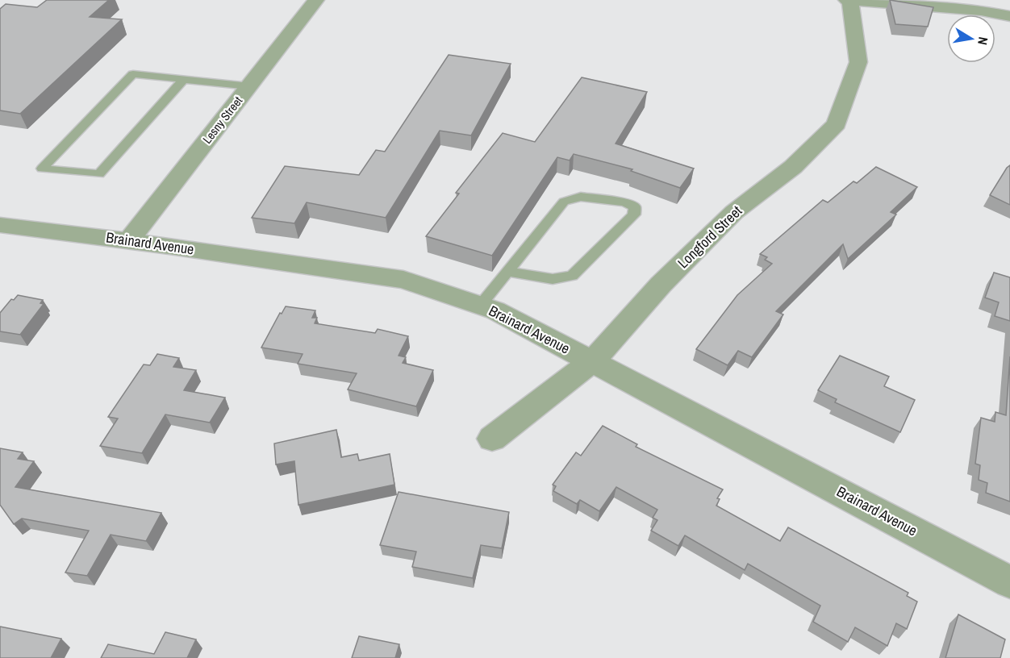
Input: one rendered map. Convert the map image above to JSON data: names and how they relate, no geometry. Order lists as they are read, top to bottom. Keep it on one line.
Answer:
{"streets":{"street":["Lesny Street","Longford Street","Brainard Avenue"]},"crossings":[["Lesny Street","Brainard Avenue"],["Longford Street","Brainard Avenue"]],"north":"right"}
